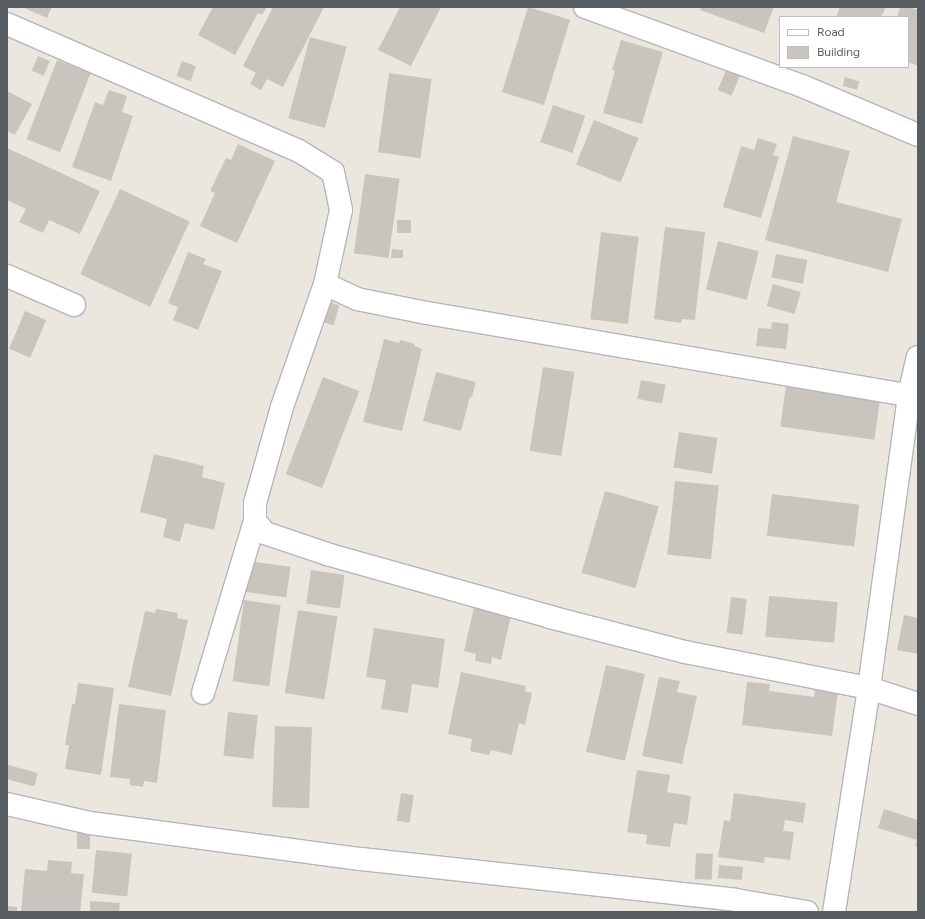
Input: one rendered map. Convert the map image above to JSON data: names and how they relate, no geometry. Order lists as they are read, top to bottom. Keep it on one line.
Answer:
{"legend":["Road","Building"]}
